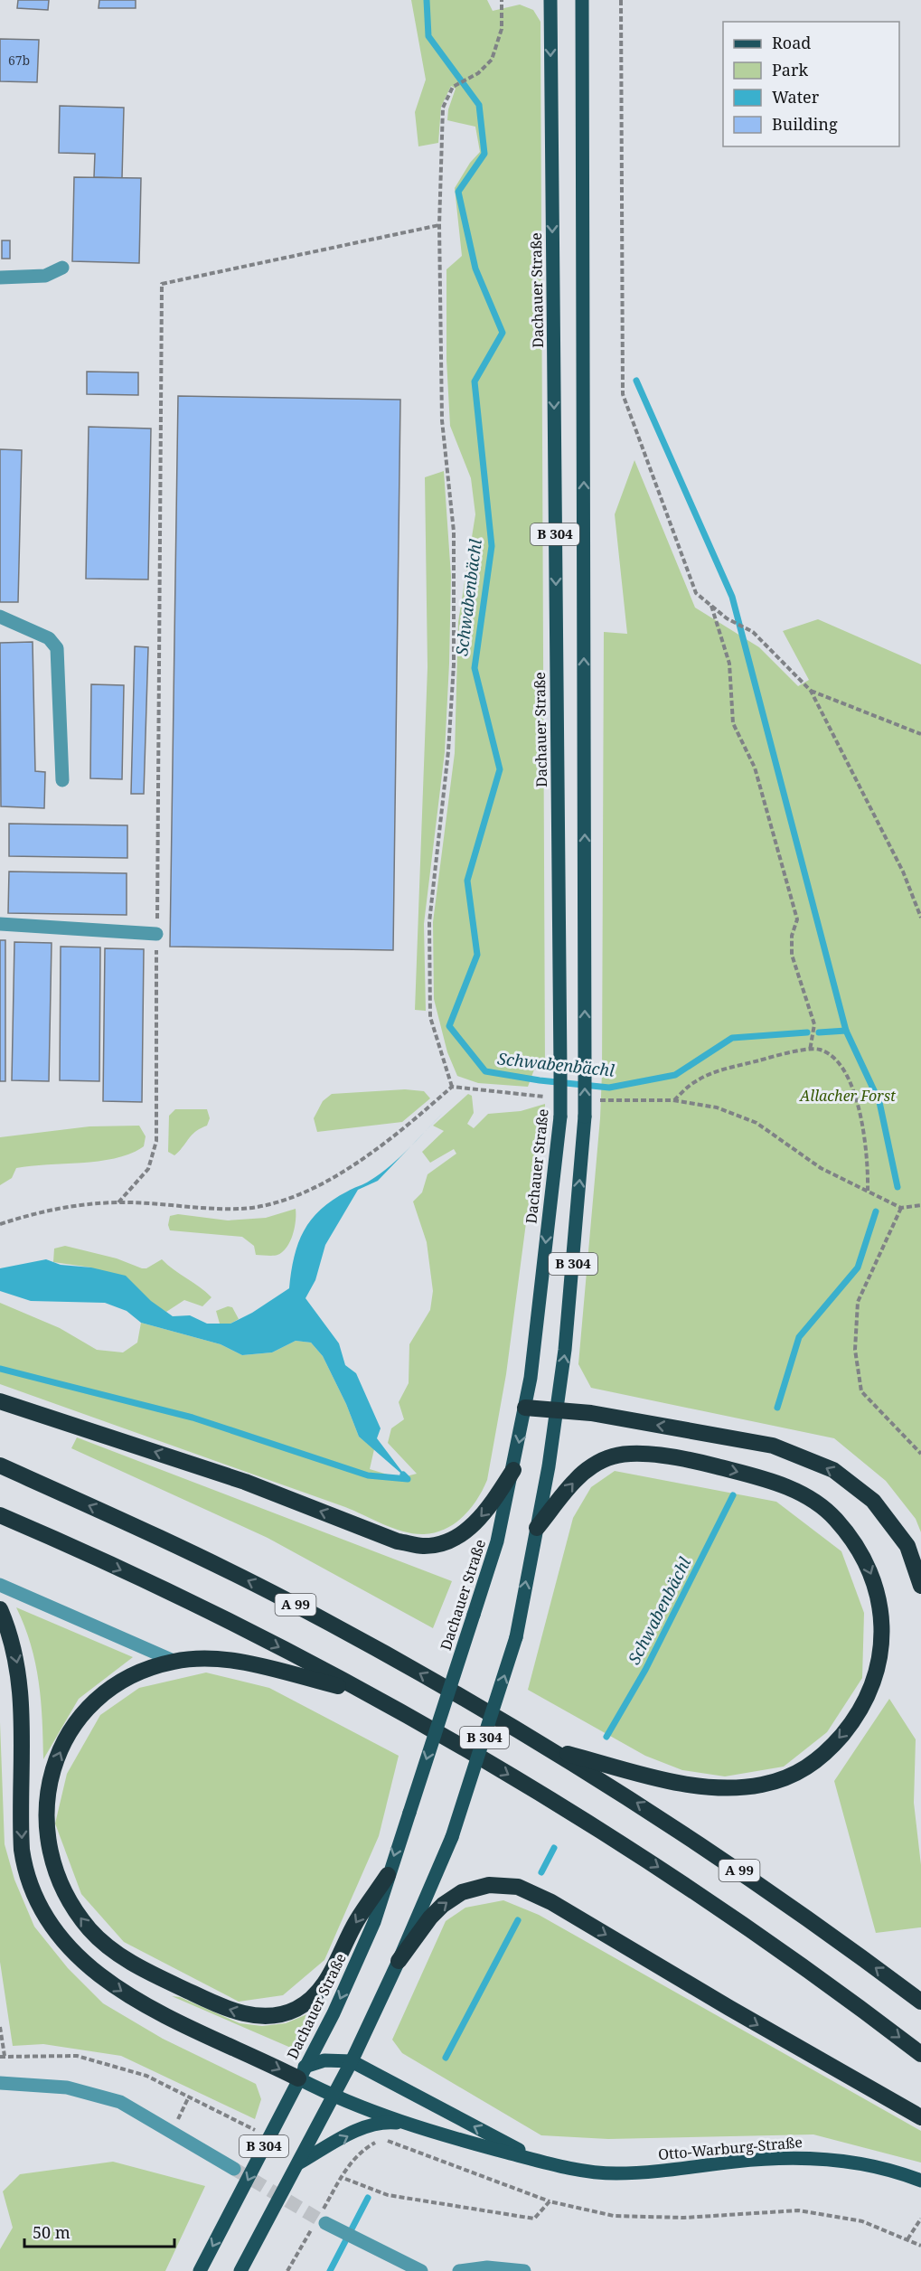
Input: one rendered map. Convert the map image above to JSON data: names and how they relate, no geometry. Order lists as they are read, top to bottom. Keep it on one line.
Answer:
{"streets":{"highway":["A 99"],"main road":["Dachauer Straße","B 304","Otto-Warburg-Straße"]},"crossings":[["Dachauer Straße","Otto-Warburg-Straße"],["B 304","Otto-Warburg-Straße"]],"water":["Schwabenbächl"],"parks":["Allacher Forst"],"house_numbers":["67b"],"legend":["Road","Park","Water","Building"],"scale_bar":"50 m"}
